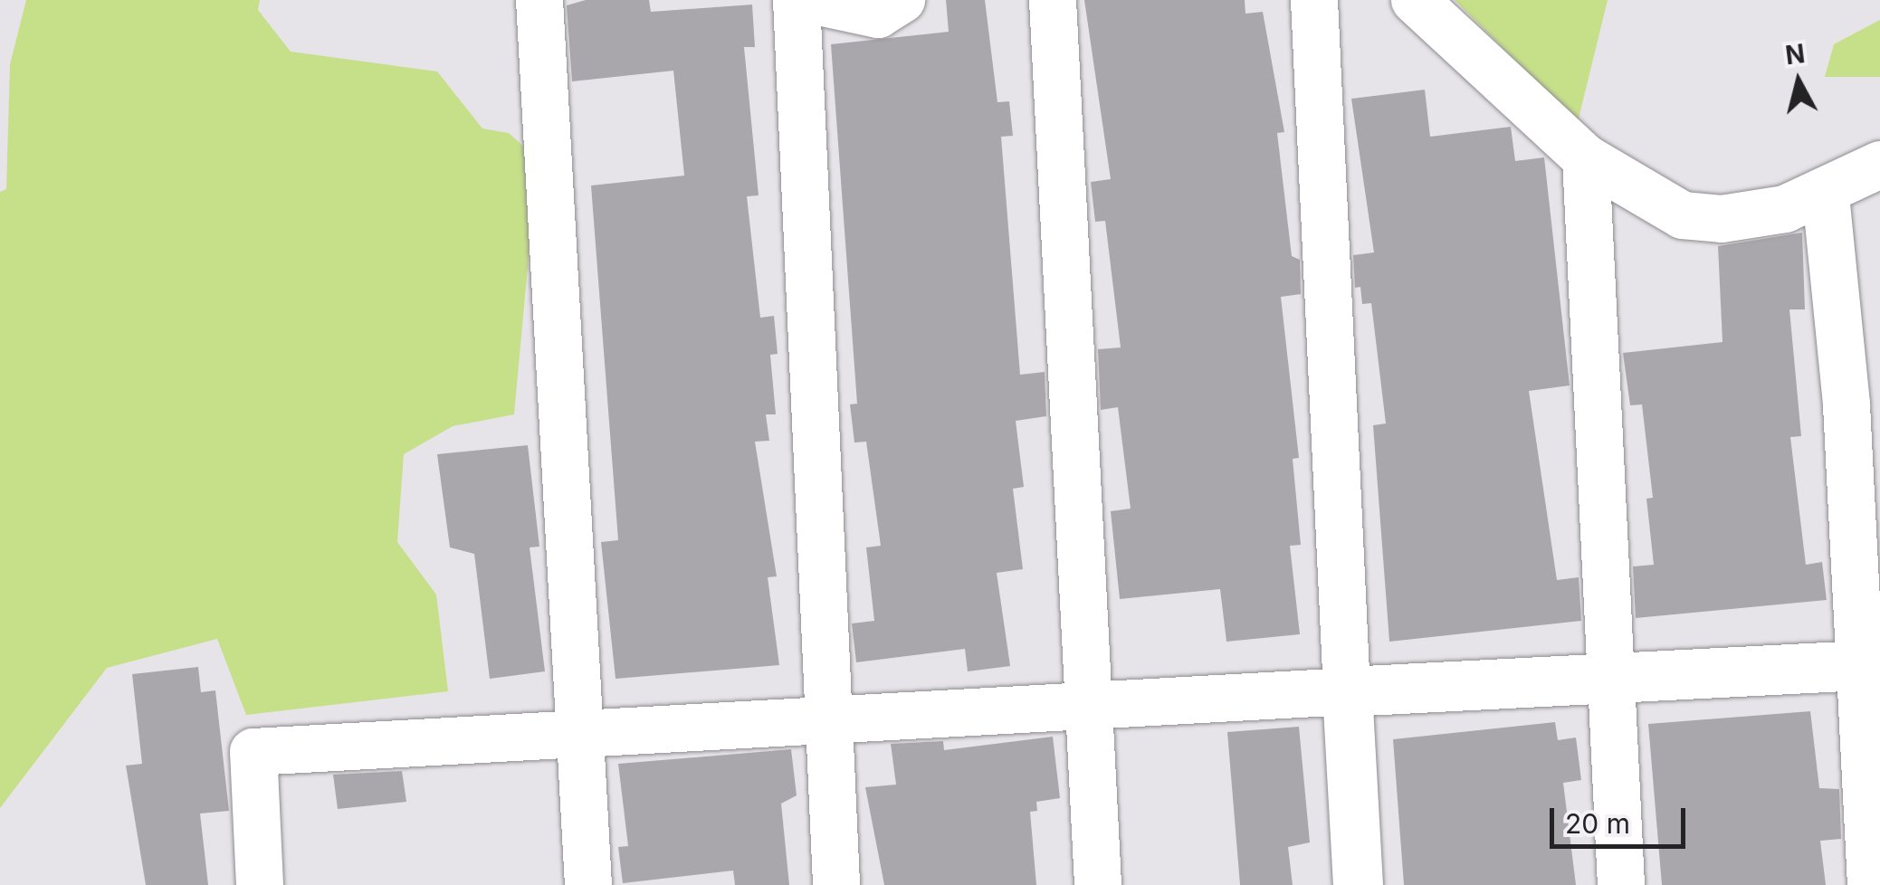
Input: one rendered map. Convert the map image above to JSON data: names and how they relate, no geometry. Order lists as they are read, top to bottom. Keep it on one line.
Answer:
{"scale_bar":"20 m","north":"top"}
